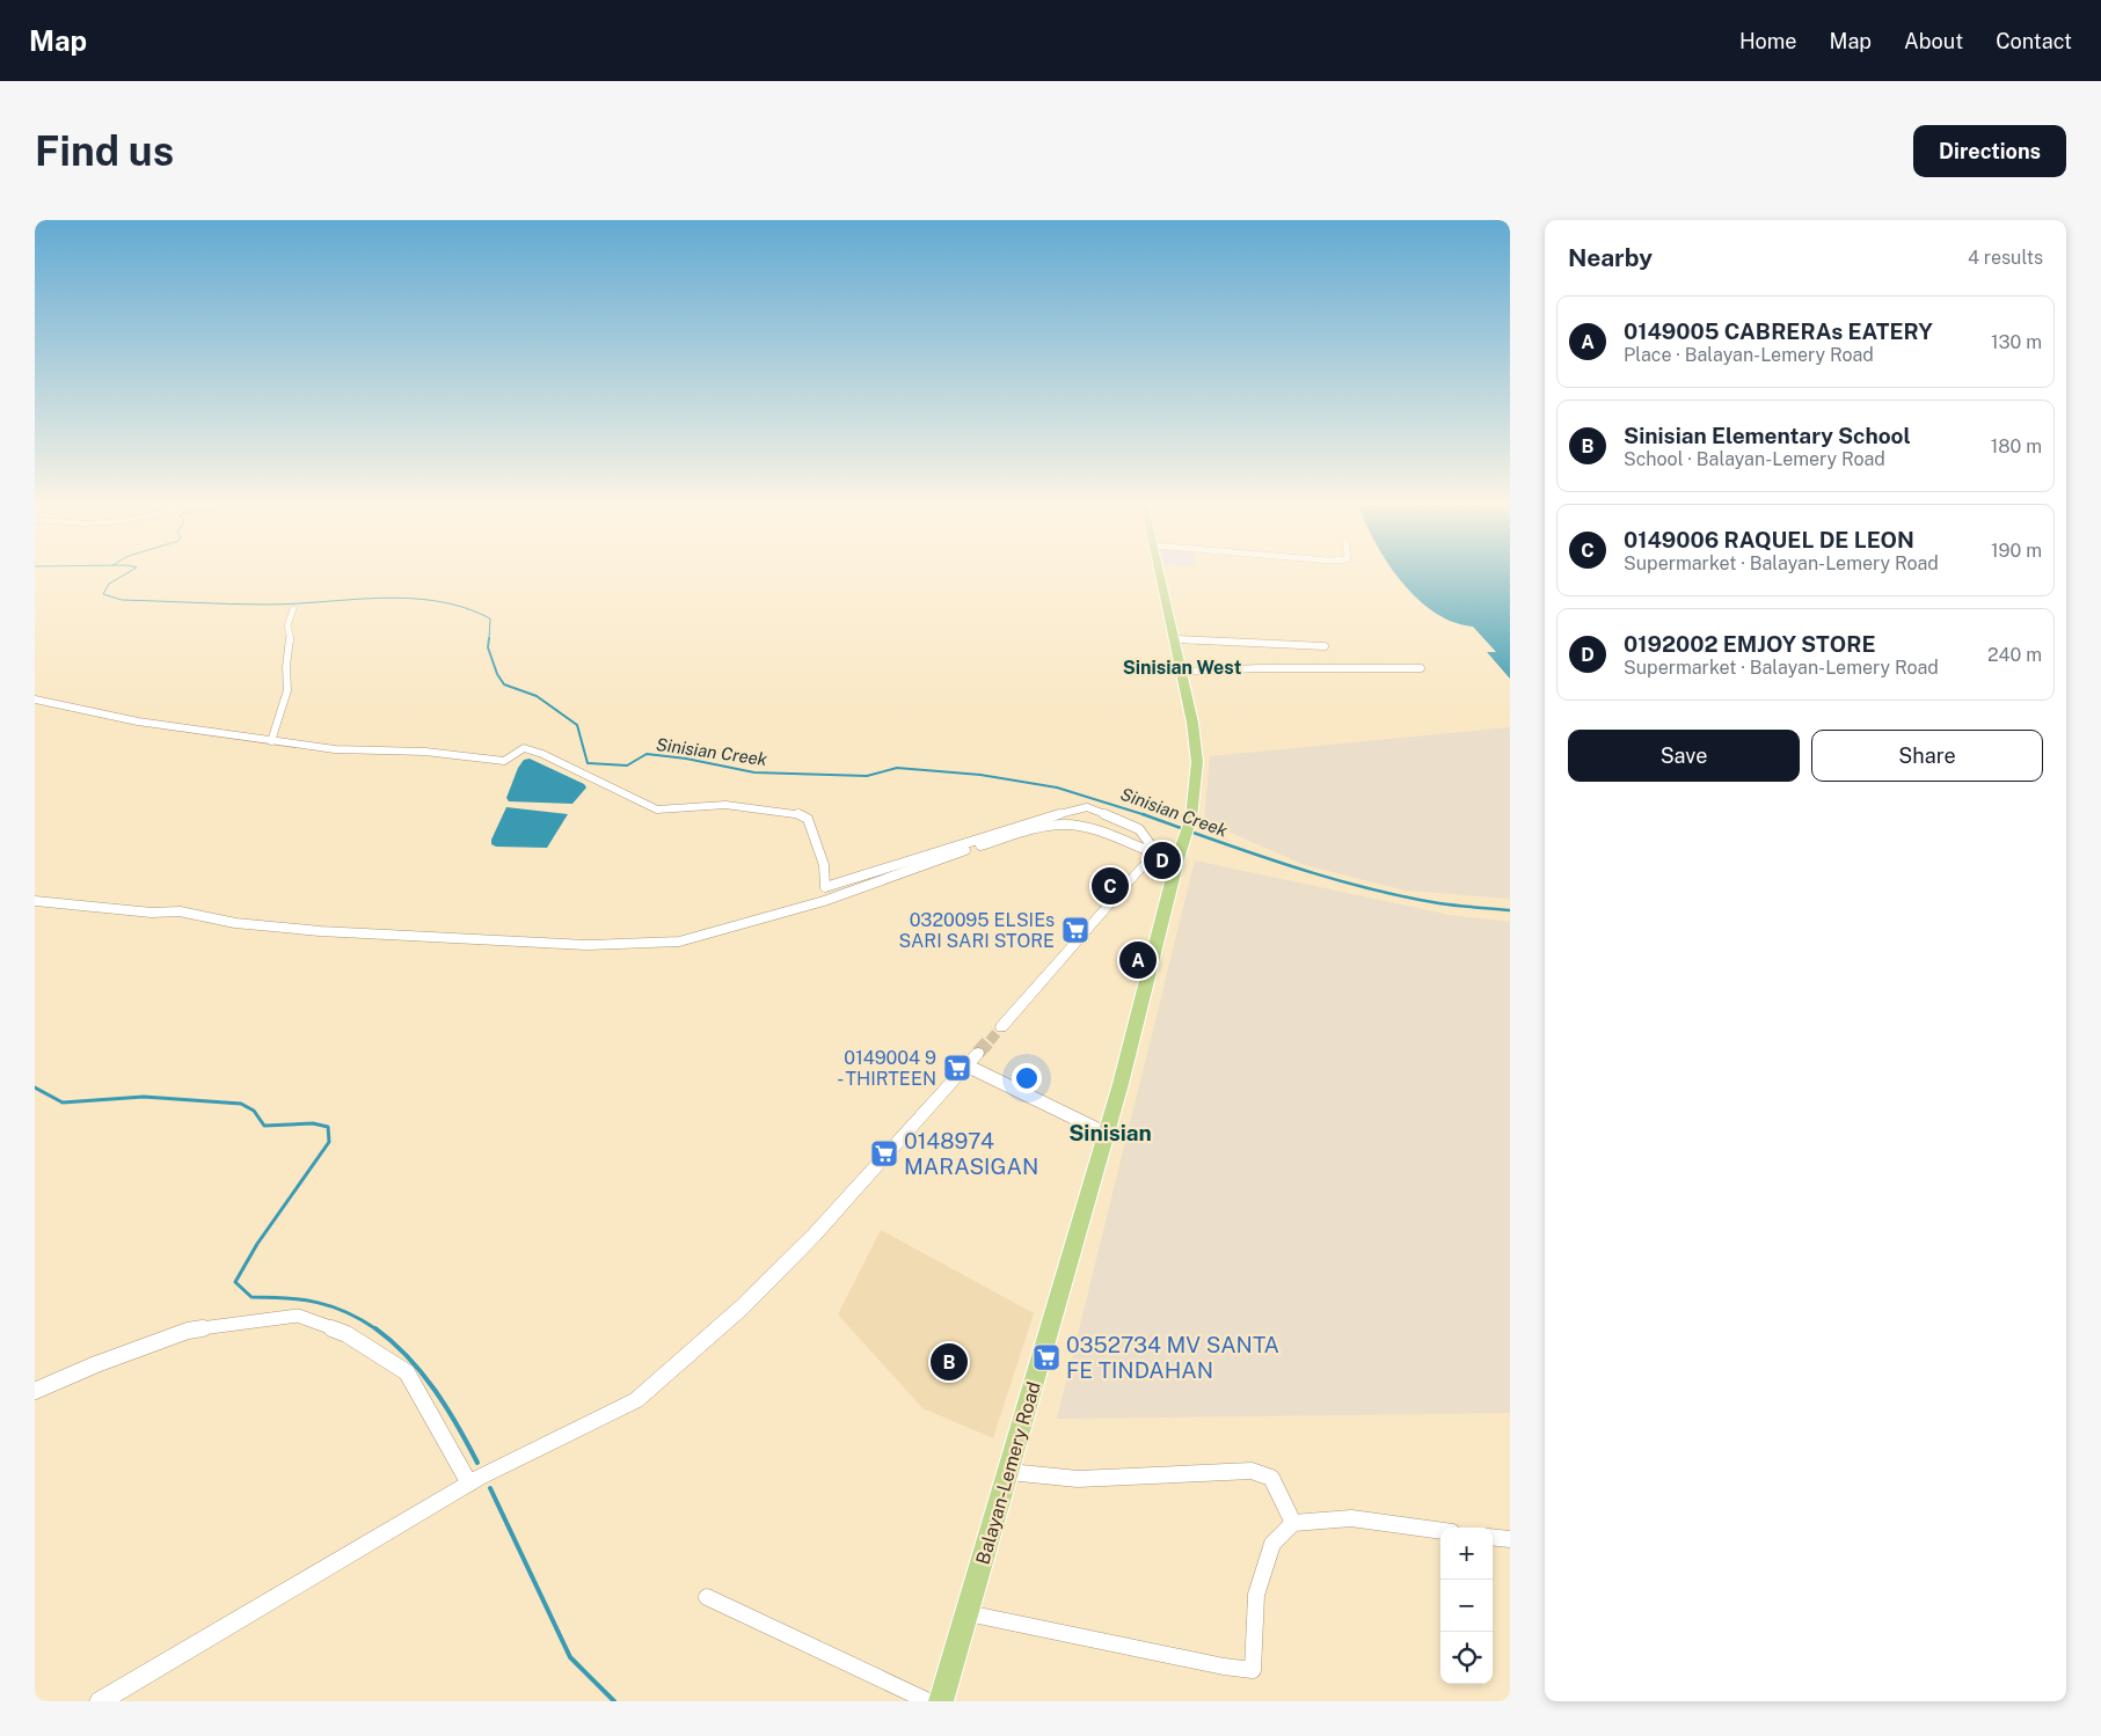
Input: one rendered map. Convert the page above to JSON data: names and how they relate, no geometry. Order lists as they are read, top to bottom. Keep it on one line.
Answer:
{"streets":{"main road":["Balayan-Lemery Road"]},"districts":["Sinisian West","Sinisian"],"water":["Sinisian Creek"],"places":{"supermarket":["0320095 ELSIEs SARI SARI STORE","0149004 9 - THIRTEEN","0148974 MARASIGAN","0352734 MV SANTA FE TINDAHAN"]},"page":{"header":"Map","nav":["Home","Map","About","Contact"],"buttons":["Directions",["Save","Share"]],"title":"Find us","heading":["Nearby","4 results"],"list":[{"mark":"A","name":"0149005 CABRERAs EATERY","note":"Place · Balayan-Lemery Road","value":"130 m"},{"mark":"B","name":"Sinisian Elementary School","note":"School · Balayan-Lemery Road","value":"180 m"},{"mark":"C","name":"0149006 RAQUEL DE LEON","note":"Supermarket · Balayan-Lemery Road","value":"190 m"},{"mark":"D","name":"0192002 EMJOY STORE","note":"Supermarket · Balayan-Lemery Road","value":"240 m"}],"pins":["D","C","A","B"],"map_buttons":["+","−"]}}
